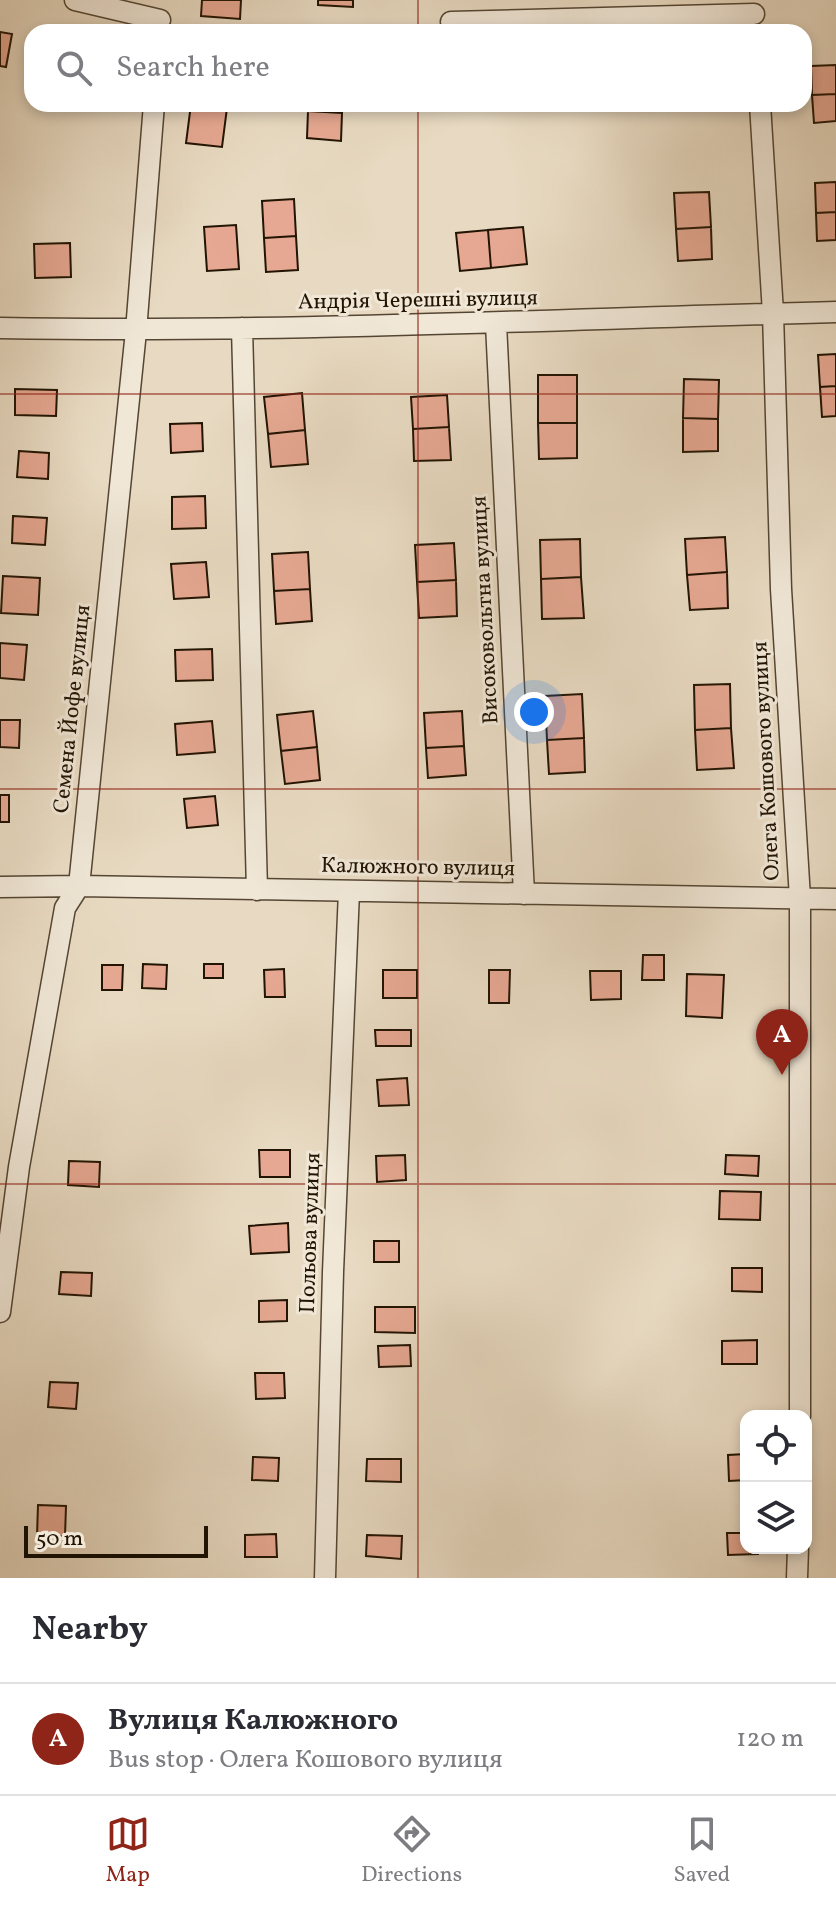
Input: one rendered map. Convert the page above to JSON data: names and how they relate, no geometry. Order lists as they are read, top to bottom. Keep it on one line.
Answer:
{"streets":{"street":["Андрія Черешні вулиця","Високовольтна вулиця","Семена Йофе вулиця","Олега Кошового вулиця","Калюжного вулиця","Польова вулиця"]},"crossings":[["Андрія Черешні вулиця","Високовольтна вулиця"],["Андрія Черешні вулиця","Семена Йофе вулиця"],["Андрія Черешні вулиця","Олега Кошового вулиця"],["Високовольтна вулиця","Калюжного вулиця"],["Семена Йофе вулиця","Калюжного вулиця"],["Олега Кошового вулиця","Калюжного вулиця"],["Калюжного вулиця","Польова вулиця"]],"scale_bar":"50 m","page":{"search":"Search here","pins":"A","scale":"50 m","heading":"Nearby","list":[{"mark":"A","name":"Вулиця Калюжного","note":"Bus stop · Олега Кошового вулиця","value":"120 m"}],"nav":["Map","Directions","Saved"]}}
